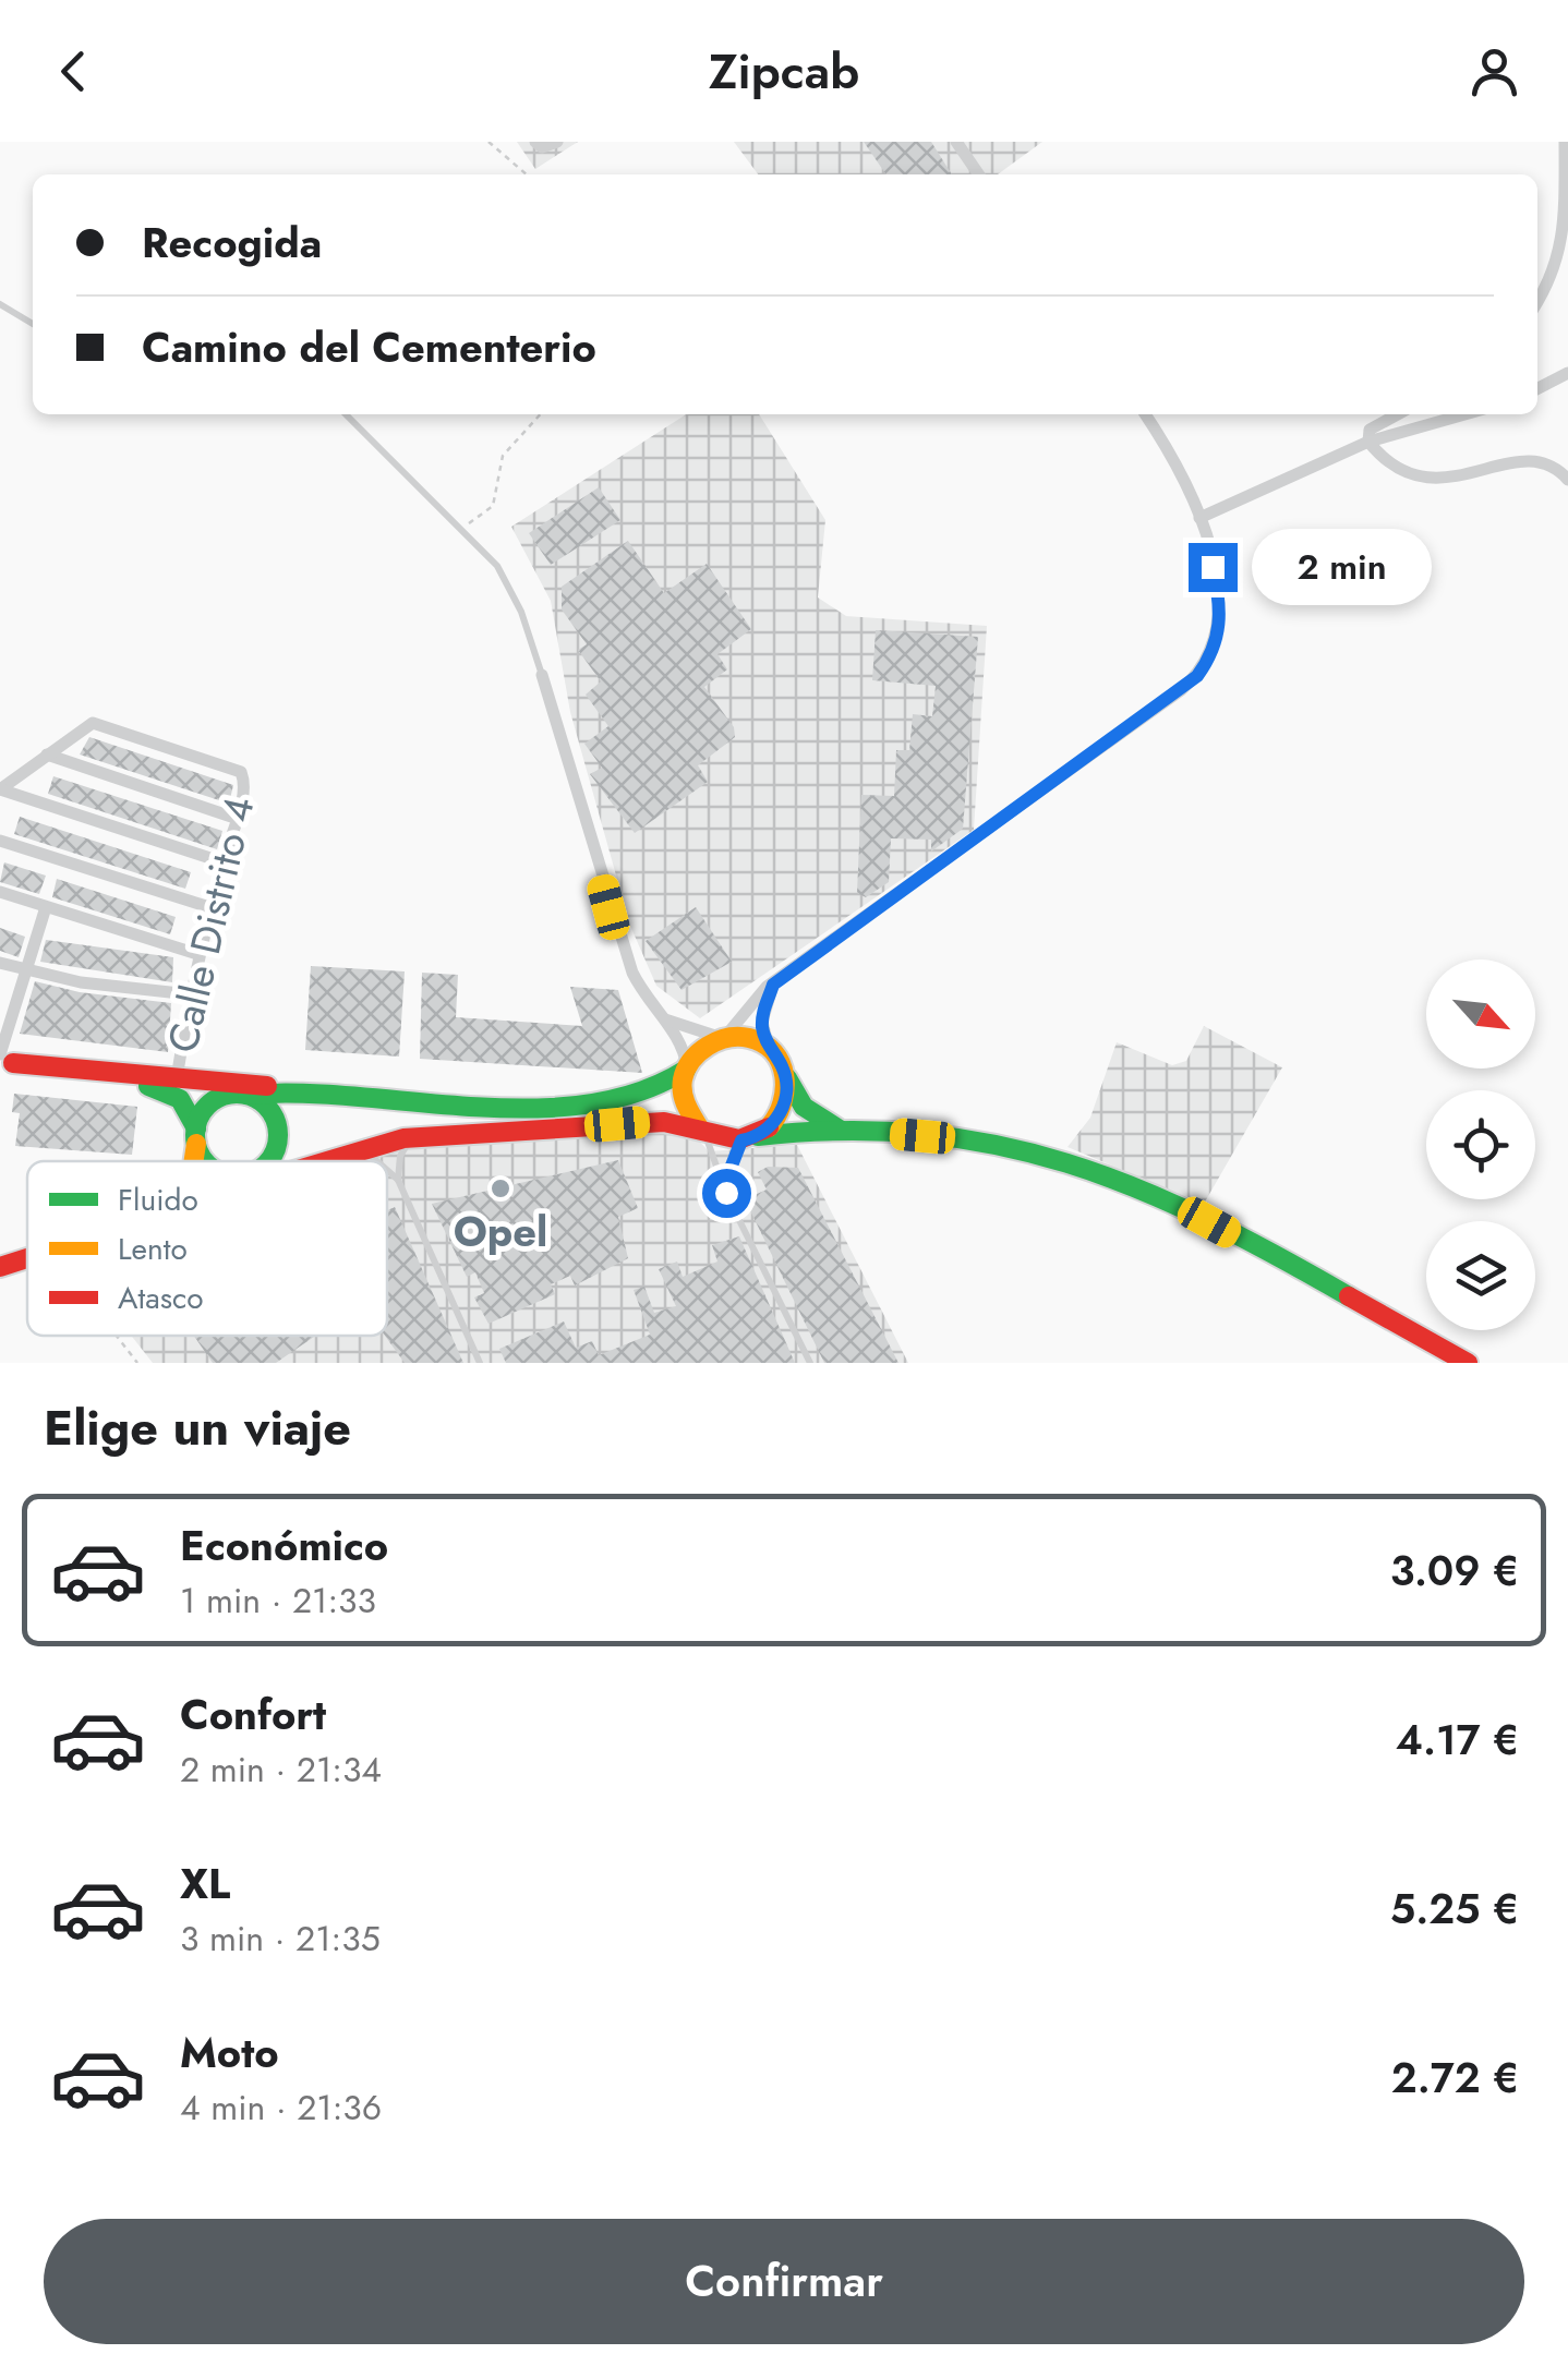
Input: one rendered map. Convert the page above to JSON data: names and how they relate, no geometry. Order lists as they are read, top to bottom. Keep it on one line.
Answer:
{"streets":{"street":["Calle Distrito 4"]},"places":["Opel"],"legend":["Fluido","Lento","Atasco"],"north":"bottom right","page":{"header":"Zipcab","banner":["Recogida","Camino del Cementerio"],"bubble":"2 min","heading":"Elige un viaje","list":[{"name":"Económico","note":"1 min · 21:33","value":"3.09 €"},{"name":"Confort","note":"2 min · 21:34","value":"4.17 €"},{"name":"XL","note":"3 min · 21:35","value":"5.25 €"},{"name":"Moto","note":"4 min · 21:36","value":"2.72 €"}],"buttons":"Confirmar"}}
